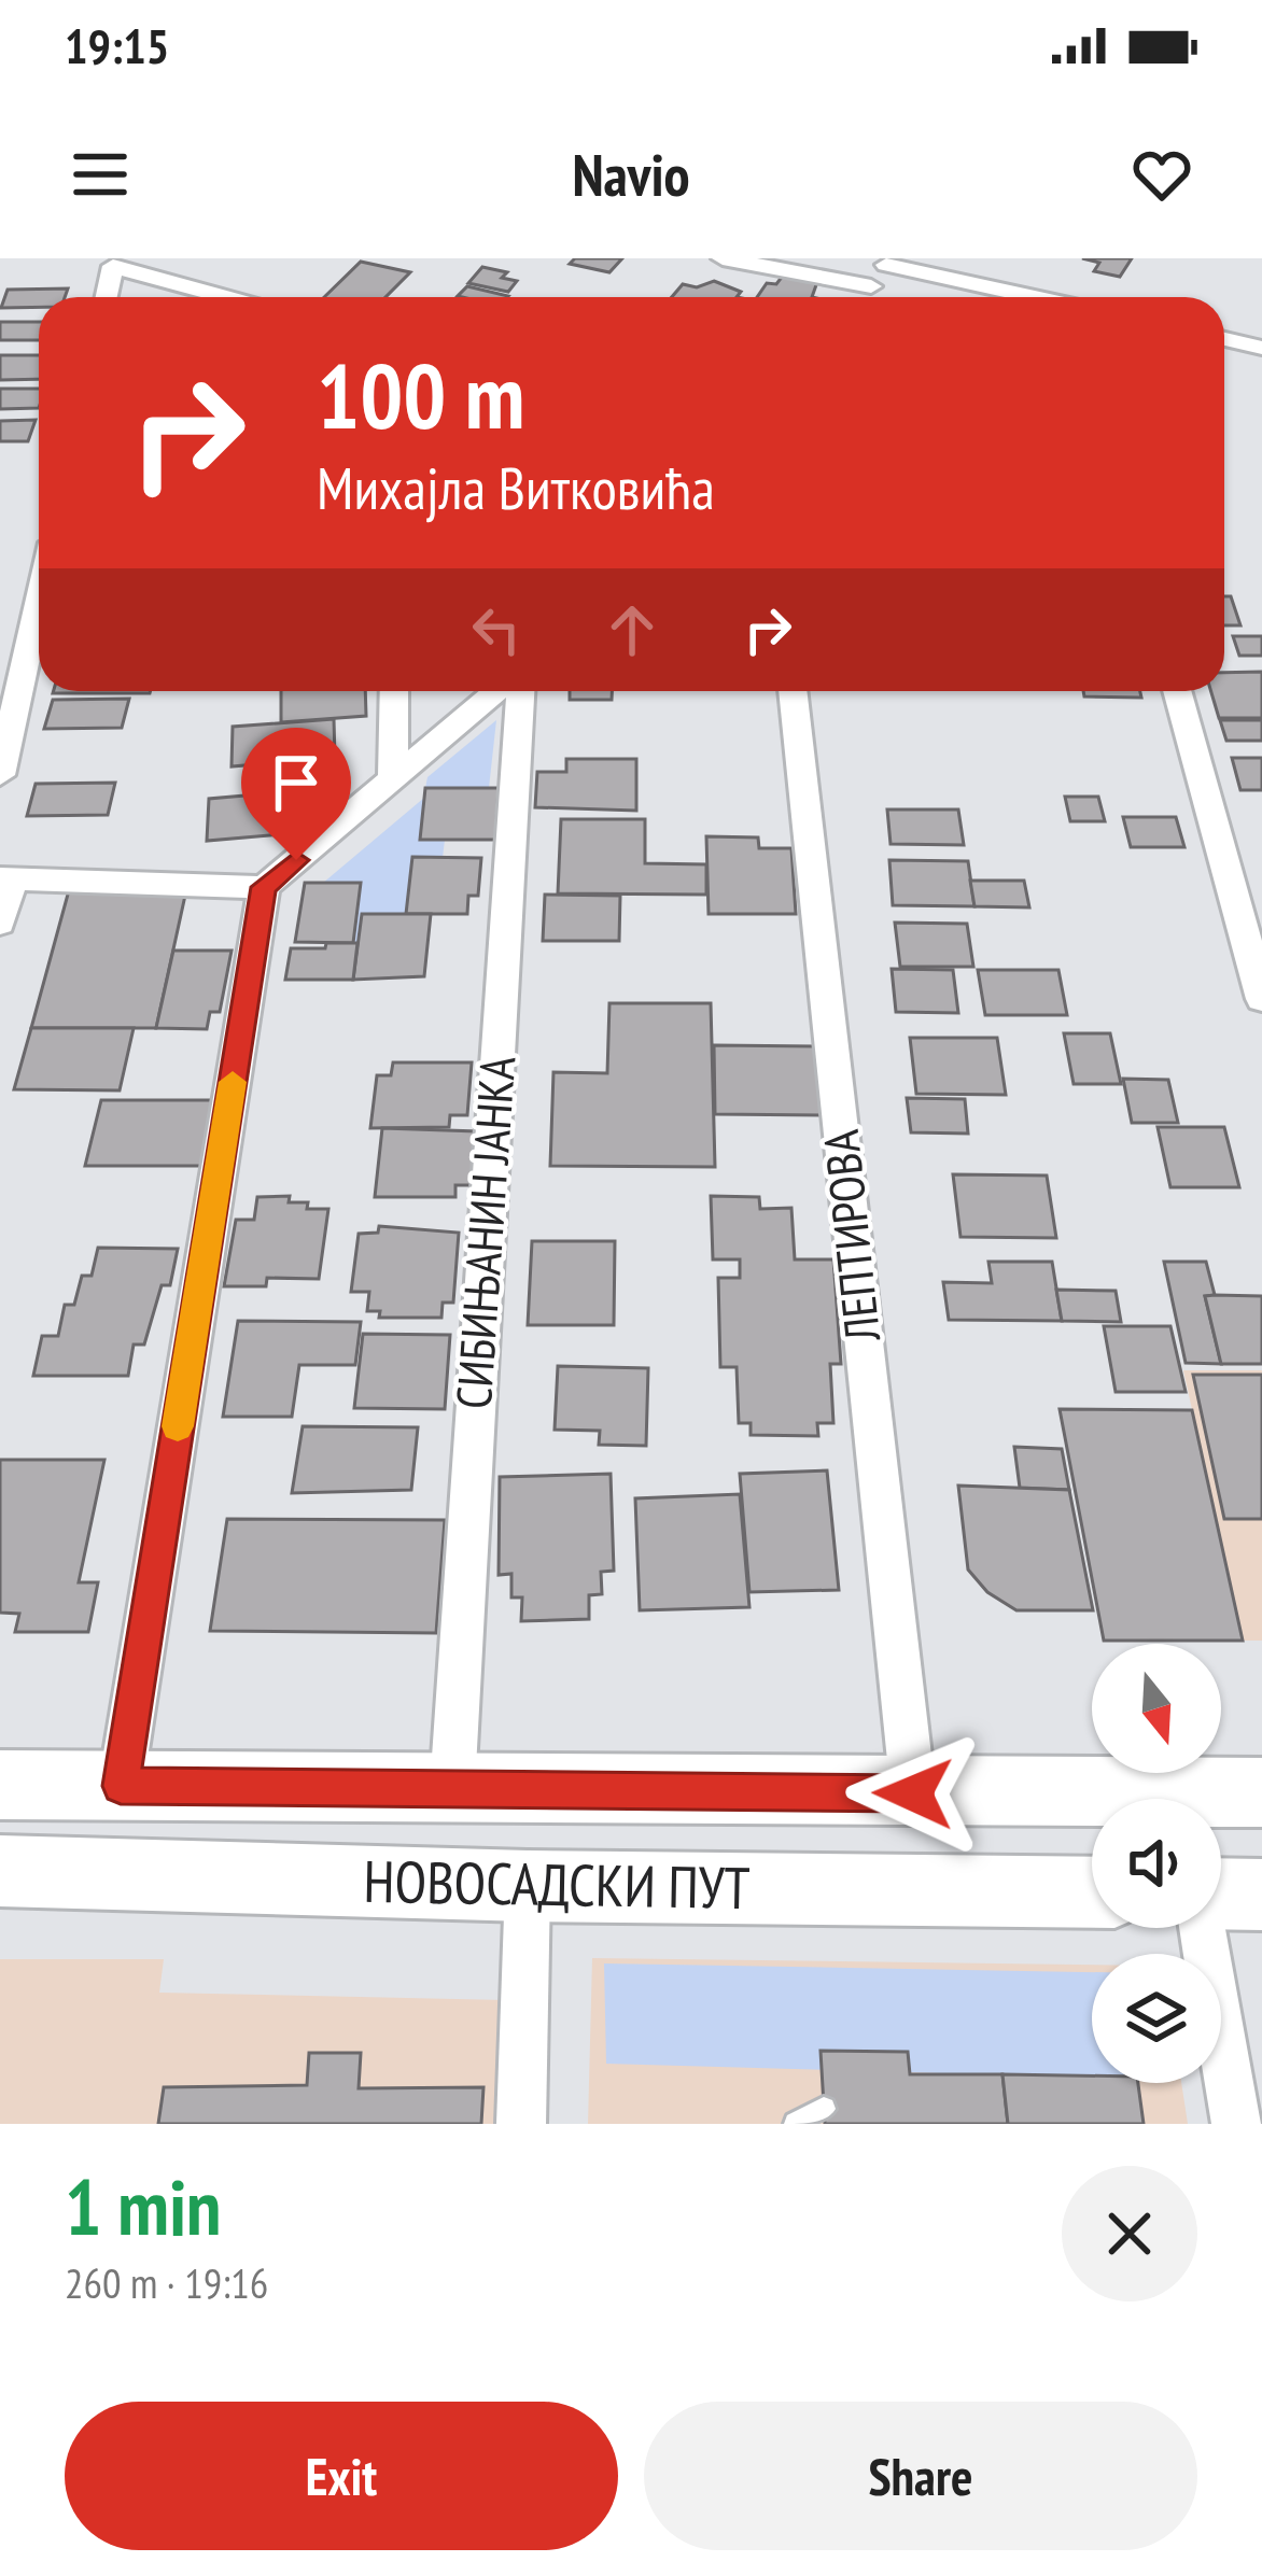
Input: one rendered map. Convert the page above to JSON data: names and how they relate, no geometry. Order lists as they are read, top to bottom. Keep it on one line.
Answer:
{"streets":{"main road":["НОВОСАДСКИ ПУТ"],"street":["СИБИЊАНИН ЈАНКА","ЛЕПТИРОВА"]},"crossings":[["СИБИЊАНИН ЈАНКА","НОВОСАДСКИ ПУТ"],["ЛЕПТИРОВА","НОВОСАДСКИ ПУТ"]],"north":"bottom","page":{"status":"19:15","header":"Navio","turn":["100 m","Михајла Витковића"],"heading":["1 min","260 m · 19:16"],"buttons":["Exit","Share"]}}
